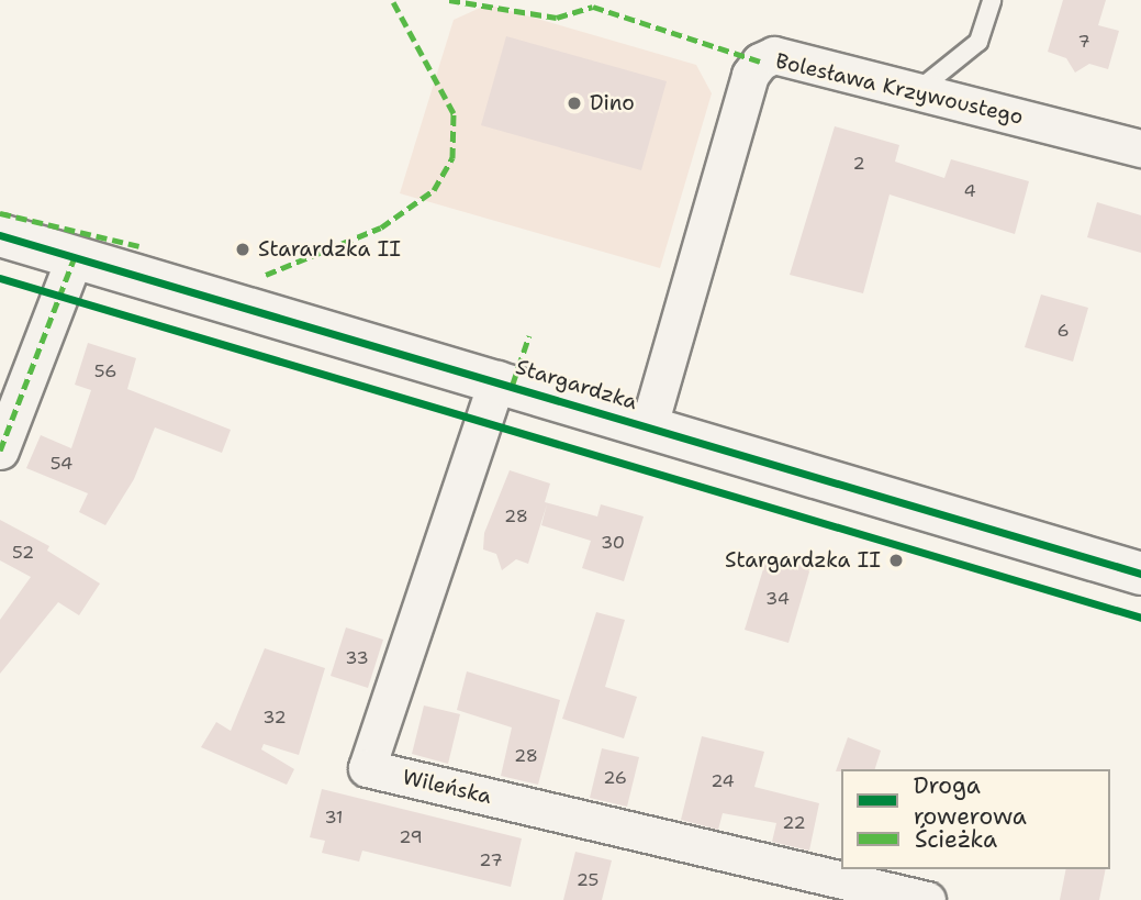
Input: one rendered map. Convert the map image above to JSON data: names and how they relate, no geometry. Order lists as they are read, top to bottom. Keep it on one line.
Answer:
{"streets":{"street":["Bolesława Krzywoustego","Stargardzka","Wileńska"]},"crossings":[["Bolesława Krzywoustego","Stargardzka"],["Stargardzka","Wileńska"]],"places":["Dino","Starardzka II","Stargardzka II"],"house_numbers":["7","2","4","6","56","54","28","30","52","34","33","32","28","26","24","31","22","29","27","25"],"legend":["Droga rowerowa","Ścieżka"]}
